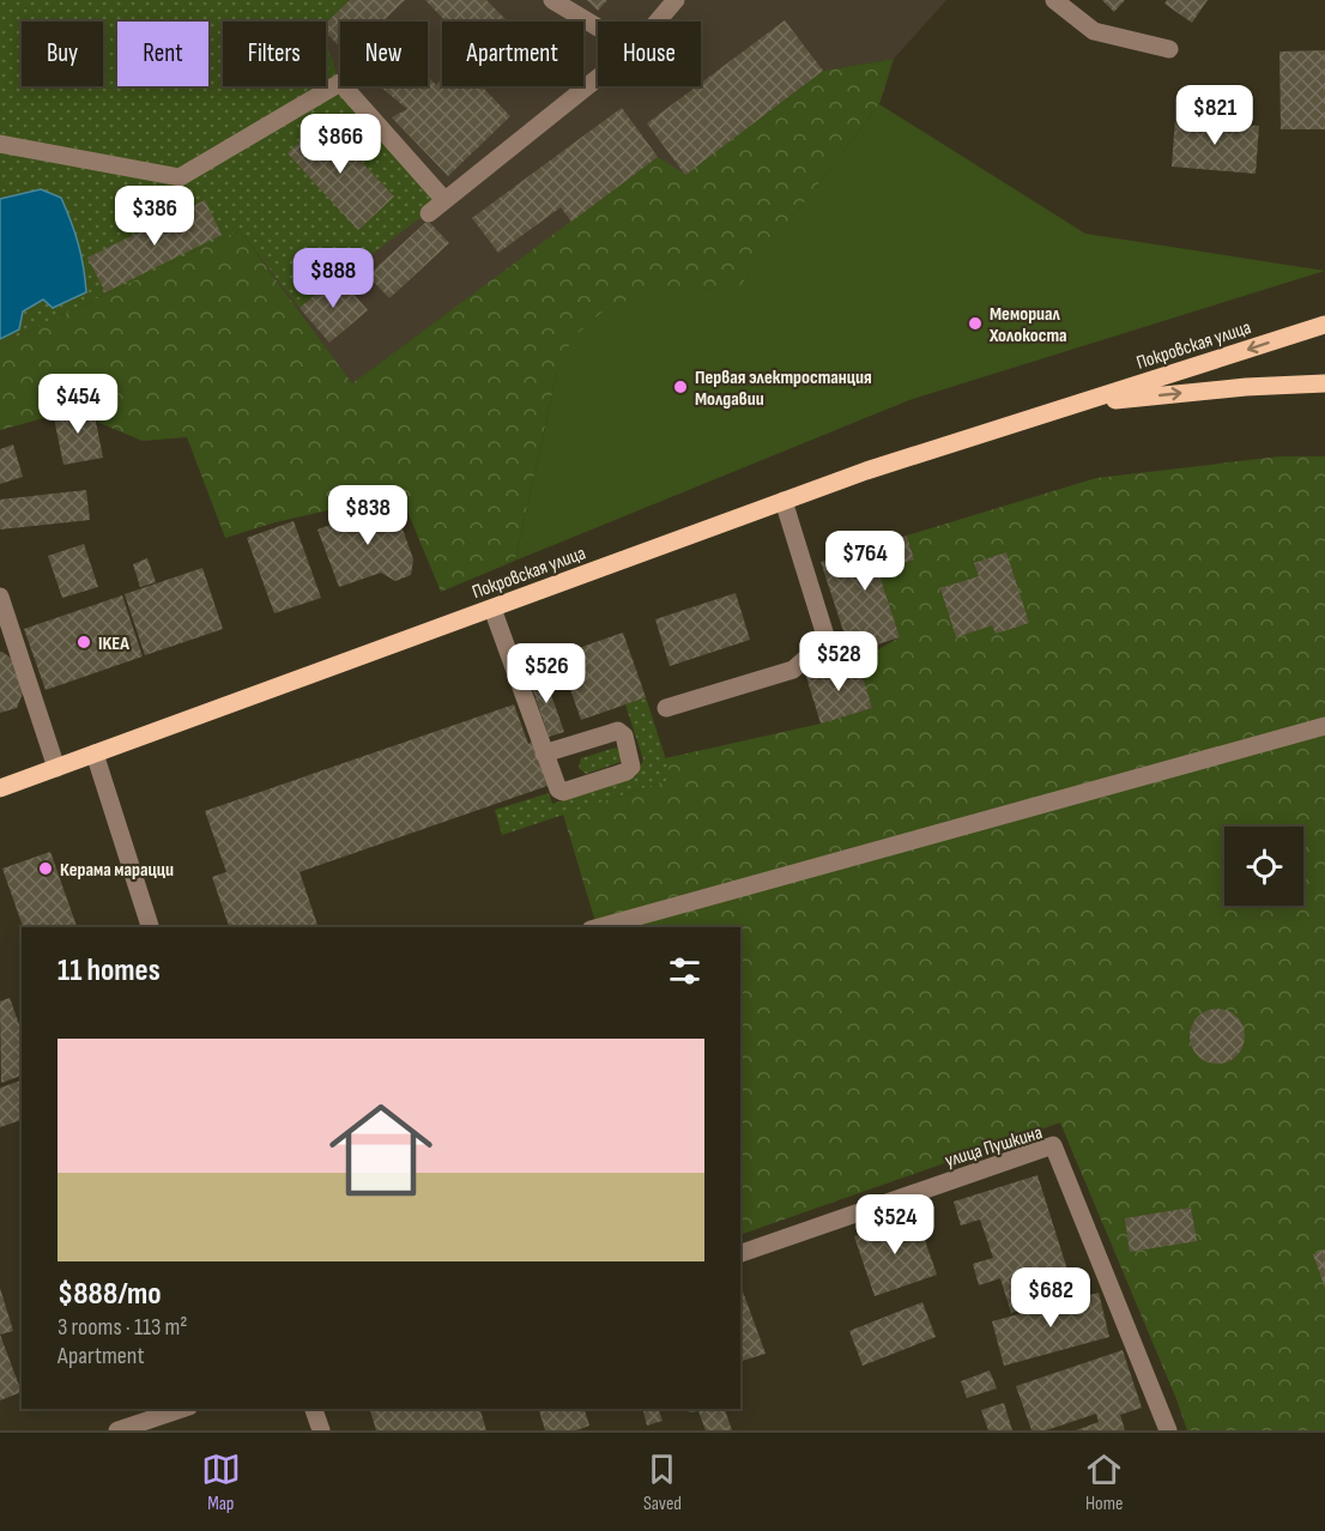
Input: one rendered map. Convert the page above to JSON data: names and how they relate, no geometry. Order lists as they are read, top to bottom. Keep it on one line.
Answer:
{"streets":{"main road":["Покровская улица"],"street":["улица Пушкина"]},"places":["Мемориал Холокоста","Первая электростанция Молдавии","IKEA","Керама марацци"],"page":{"chip":["Buy","Rent","Filters","New","Apartment","House"],"price":["$821","$866","$386","$888","$454","$838","$764","$528","$526","$524","$682"],"heading":"11 homes","list":[{"name":"$888/mo","note":"3 rooms · 113 m² · Apartment"}],"tabs":["Map","Saved","Home"]}}
